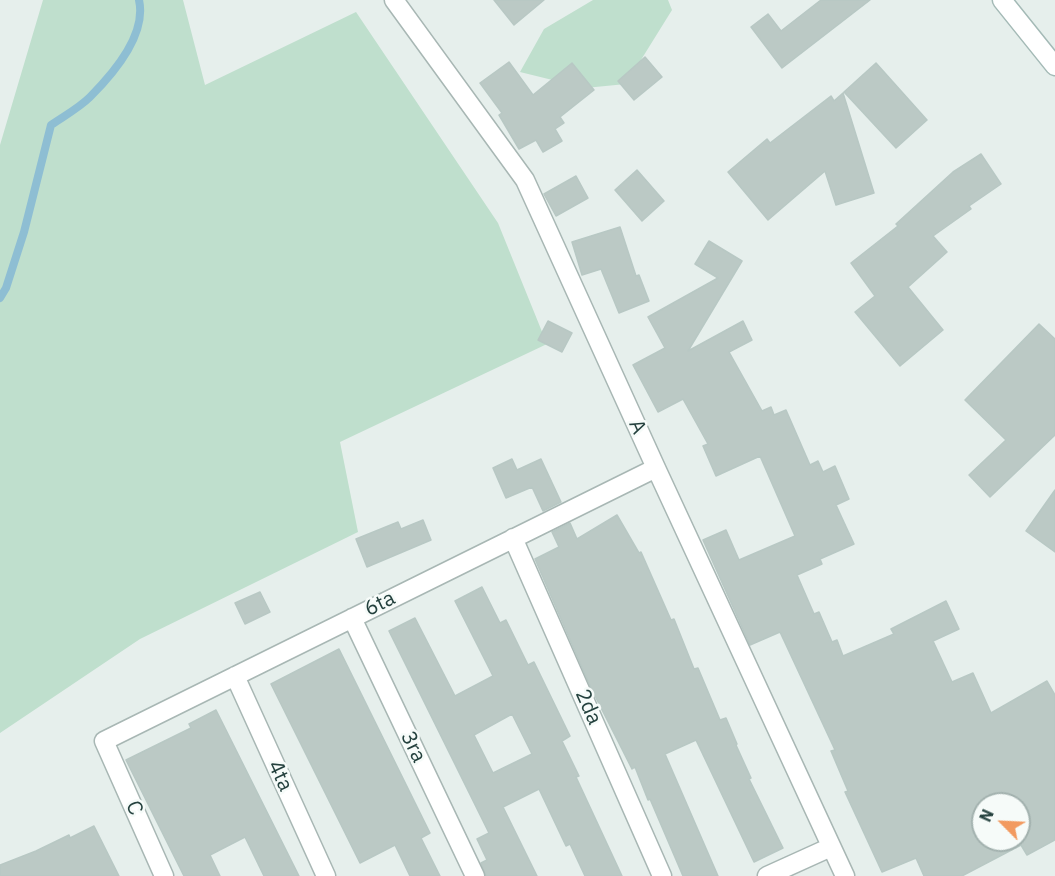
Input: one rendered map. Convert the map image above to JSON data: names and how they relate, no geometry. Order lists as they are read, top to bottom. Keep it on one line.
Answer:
{"streets":{"street":["A","6ta","2da","3ra","4ta","C"]},"crossings":[["A","6ta"],["6ta","2da"],["6ta","3ra"],["6ta","4ta"],["6ta","C"]],"north":"top left"}
